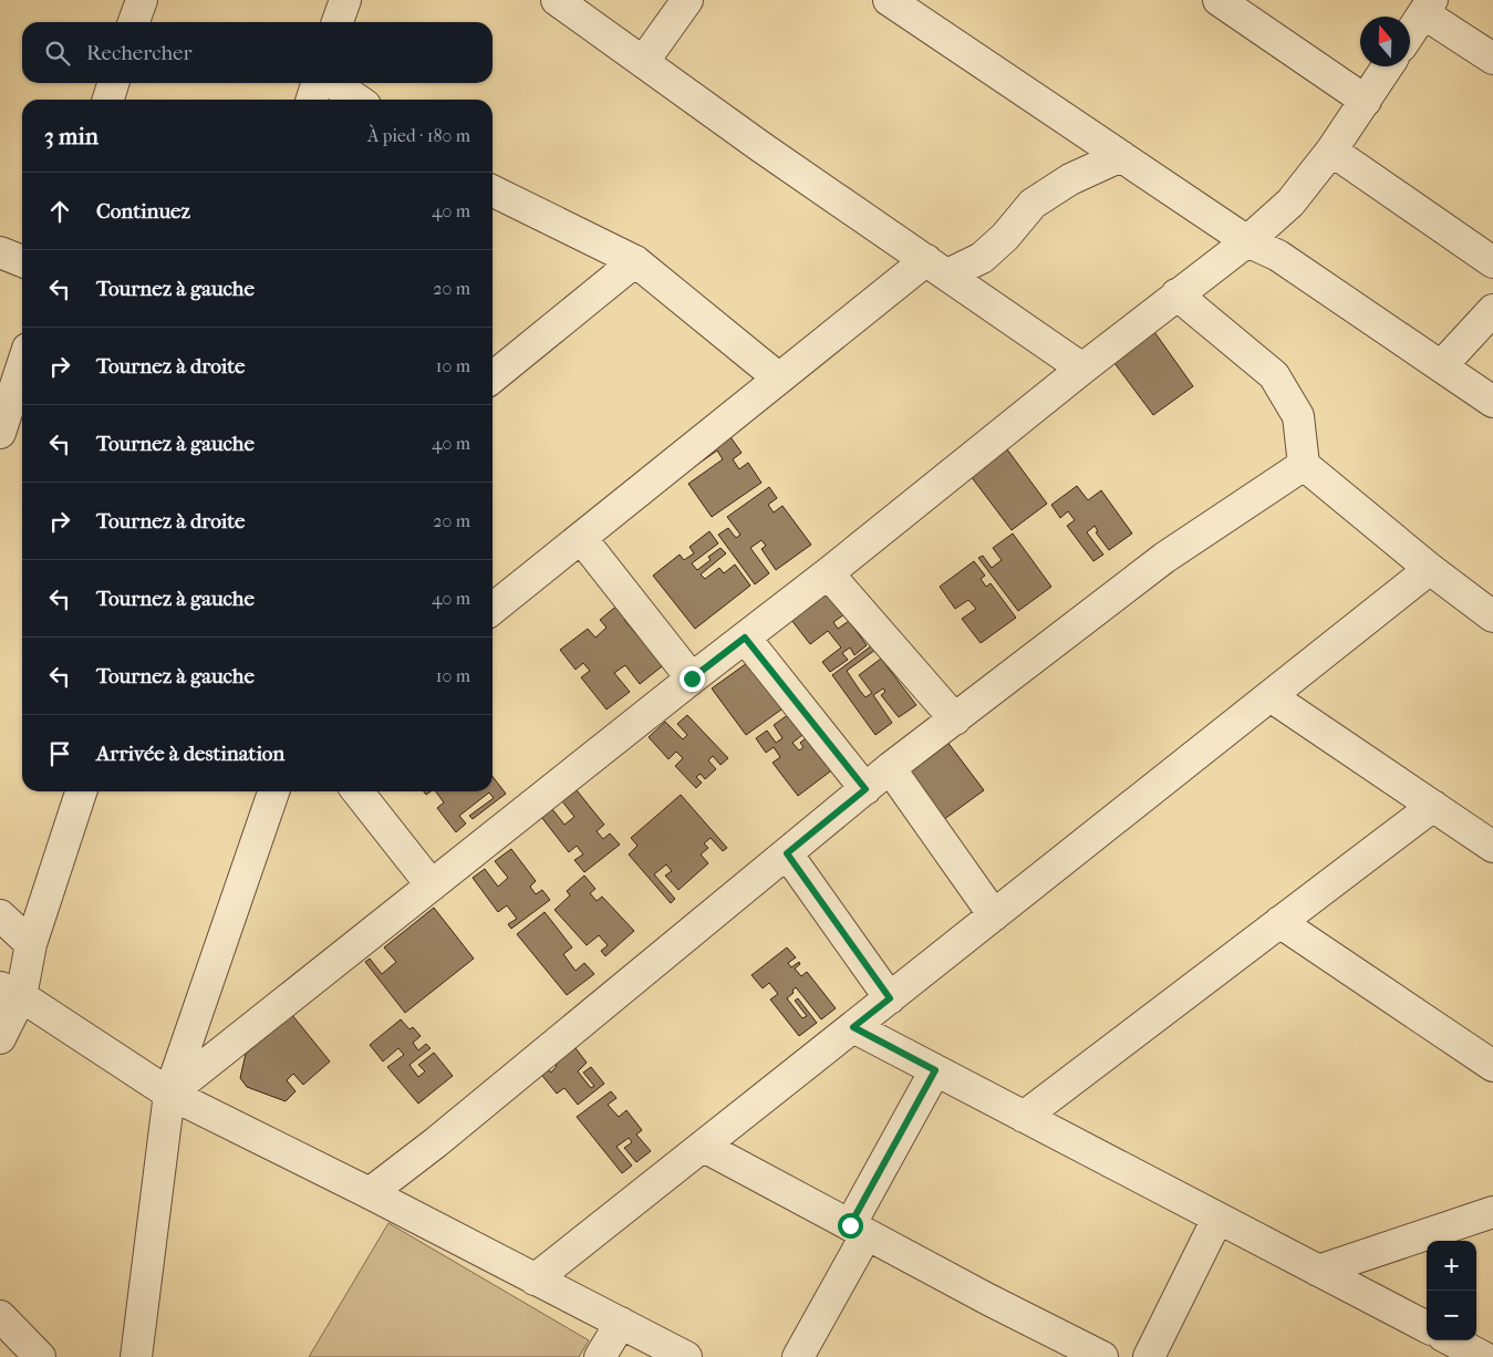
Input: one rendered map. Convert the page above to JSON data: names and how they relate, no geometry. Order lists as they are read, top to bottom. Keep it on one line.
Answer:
{"north":"top","page":{"search":"Rechercher","heading":["3 min","À pied · 180 m"],"list":[["Continuez","40 m"],["Tournez à gauche","20 m"],["Tournez à droite","10 m"],["Tournez à gauche","40 m"],["Tournez à droite","20 m"],["Tournez à gauche","40 m"],["Tournez à gauche","10 m"],"Arrivée à destination"],"map_buttons":["+","−"]}}
